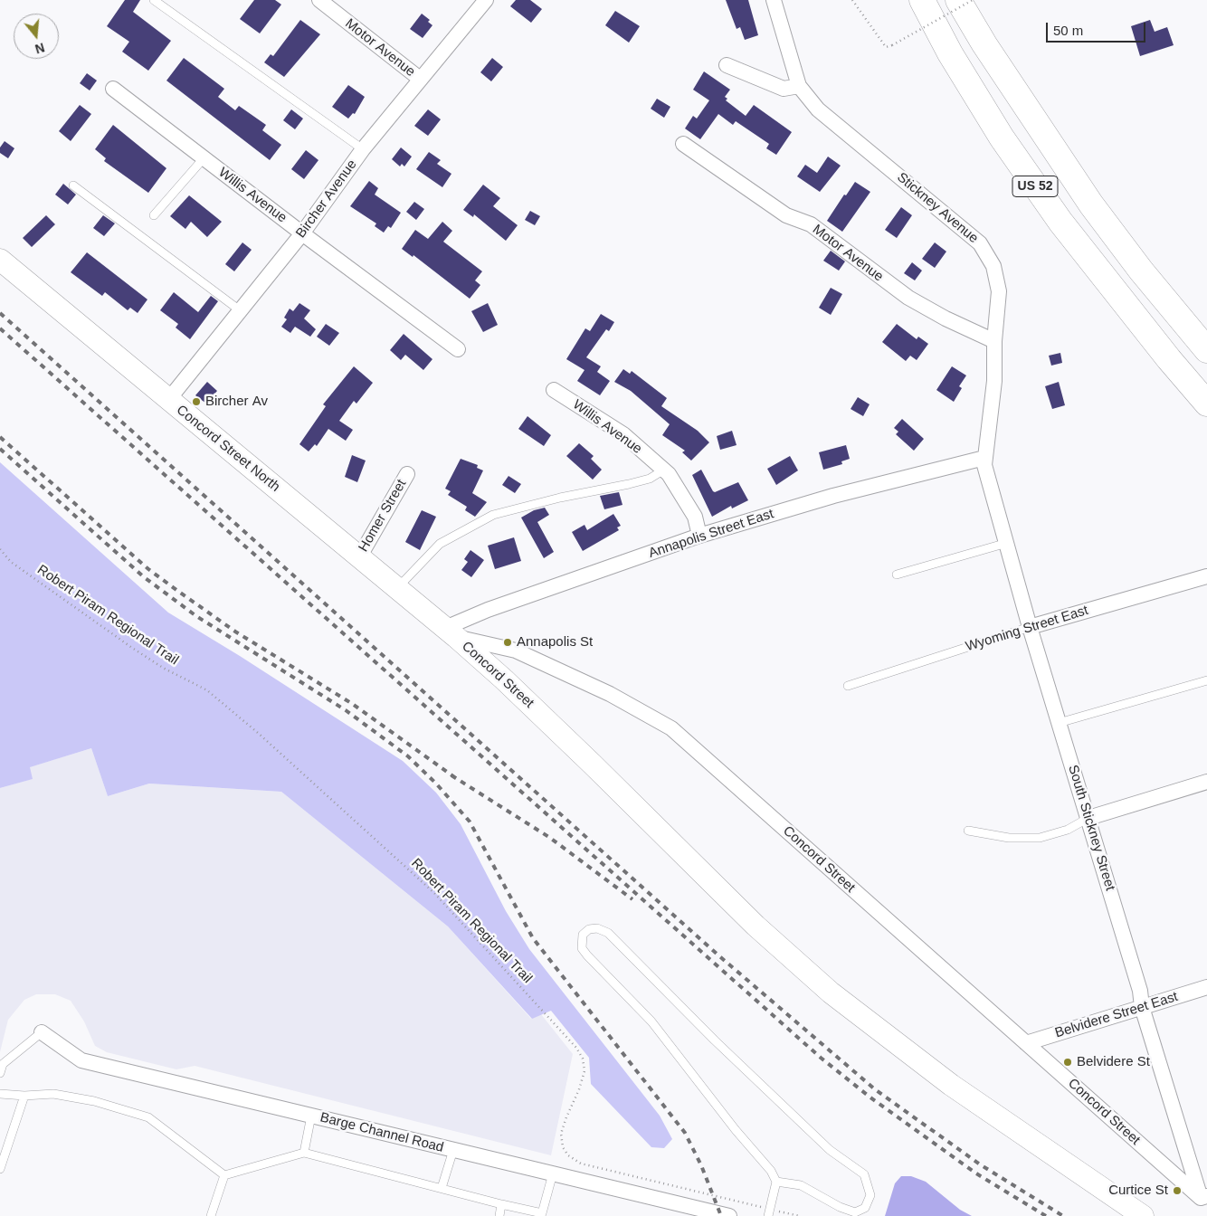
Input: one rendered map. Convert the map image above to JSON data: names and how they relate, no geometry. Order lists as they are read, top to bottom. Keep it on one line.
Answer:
{"streets":{"highway":["US 52"],"main road":["Concord Street North","Concord Street"],"street":["Motor Avenue","Willis Avenue","Bircher Avenue","Stickney Avenue","Homer Street","Annapolis Street East","Wyoming Street East","South Stickney Street","Belvidere Street East","Barge Channel Road"],"path":["Robert Piram Regional Trail"]},"crossings":[["Motor Avenue","Bircher Avenue"],["Motor Avenue","Stickney Avenue"],["Willis Avenue","Bircher Avenue"],["Willis Avenue","Annapolis Street East"],["Bircher Avenue","Concord Street North"],["Stickney Avenue","Annapolis Street East"],["Stickney Avenue","South Stickney Street"],["Concord Street North","Homer Street"],["Concord Street North","Annapolis Street East"],["Concord Street North","Concord Street"],["Annapolis Street East","Concord Street"],["Annapolis Street East","South Stickney Street"],["Wyoming Street East","South Stickney Street"],["Concord Street","South Stickney Street"],["Concord Street","Belvidere Street East"],["South Stickney Street","Belvidere Street East"]],"places":["Bircher Av","Annapolis St","Belvidere St","Curtice St"],"scale_bar":"50 m","north":"bottom"}
